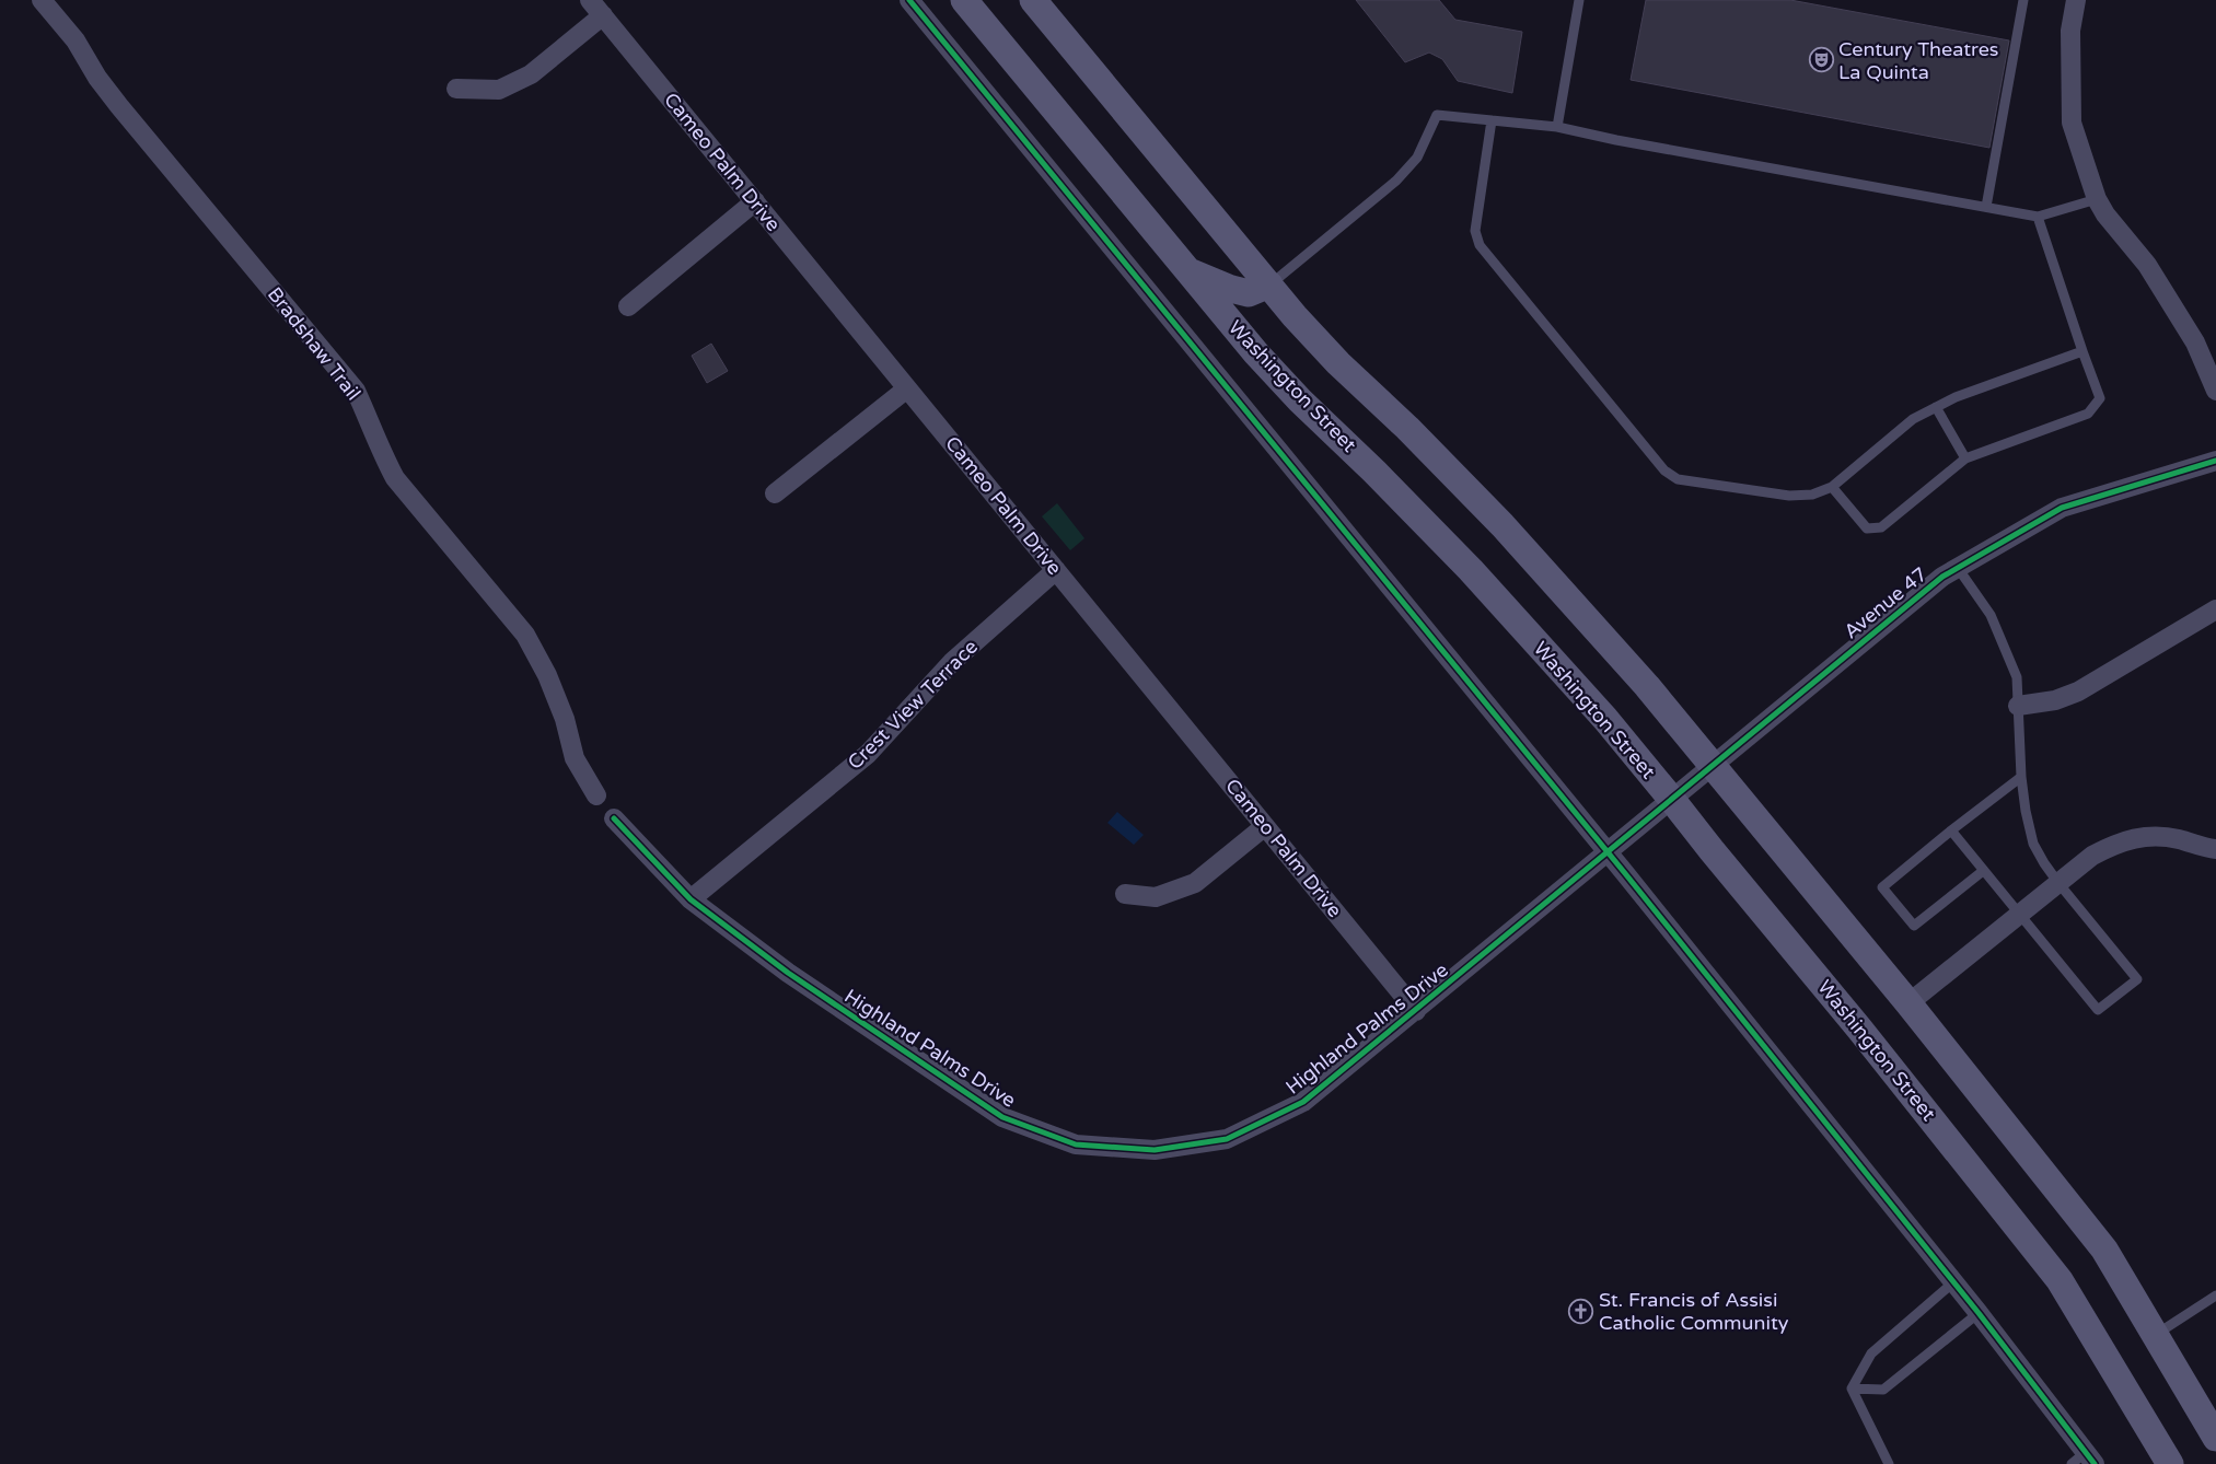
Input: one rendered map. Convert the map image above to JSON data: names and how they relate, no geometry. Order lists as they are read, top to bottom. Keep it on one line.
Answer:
{"streets":{"main road":["Washington Street"],"street":["Cameo Palm Drive","Bradshaw Trail","Avenue 47","Crest View Terrace","Highland Palms Drive"]},"crossings":[["Cameo Palm Drive","Crest View Terrace"],["Cameo Palm Drive","Highland Palms Drive"],["Washington Street","Highland Palms Drive"],["Avenue 47","Highland Palms Drive"],["Crest View Terrace","Highland Palms Drive"]],"places":{"theatre":["Century Theatres La Quinta"],"church":["St. Francis of Assisi Catholic Community"]}}
